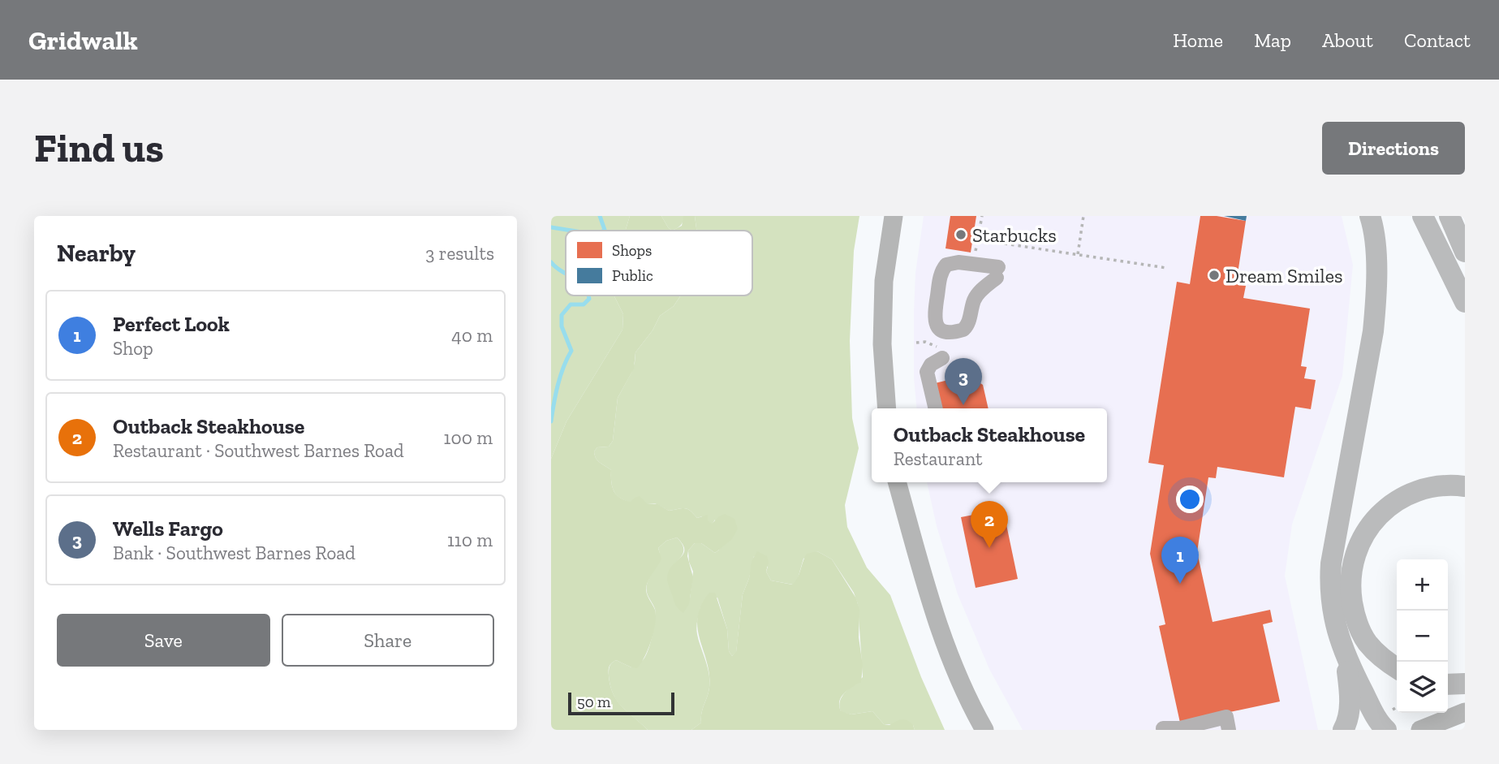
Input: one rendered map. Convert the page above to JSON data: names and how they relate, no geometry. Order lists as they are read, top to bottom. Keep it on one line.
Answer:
{"places":["Starbucks","Dream Smiles"],"legend":["Shops","Public"],"scale_bar":"50 m","page":{"header":"Gridwalk","nav":["Home","Map","About","Contact"],"buttons":["Directions",["Save","Share"]],"title":"Find us","heading":["Nearby","3 results"],"list":[{"mark":"1","name":"Perfect Look","note":"Shop","value":"40 m"},{"mark":"2","name":"Outback Steakhouse","note":"Restaurant · Southwest Barnes Road","value":"100 m"},{"mark":"3","name":"Wells Fargo","note":"Bank · Southwest Barnes Road","value":"110 m"}],"pins":["3","2","1"],"popup":["Outback Steakhouse","Restaurant"],"map_buttons":["+","−"],"scale":"50 m"}}
